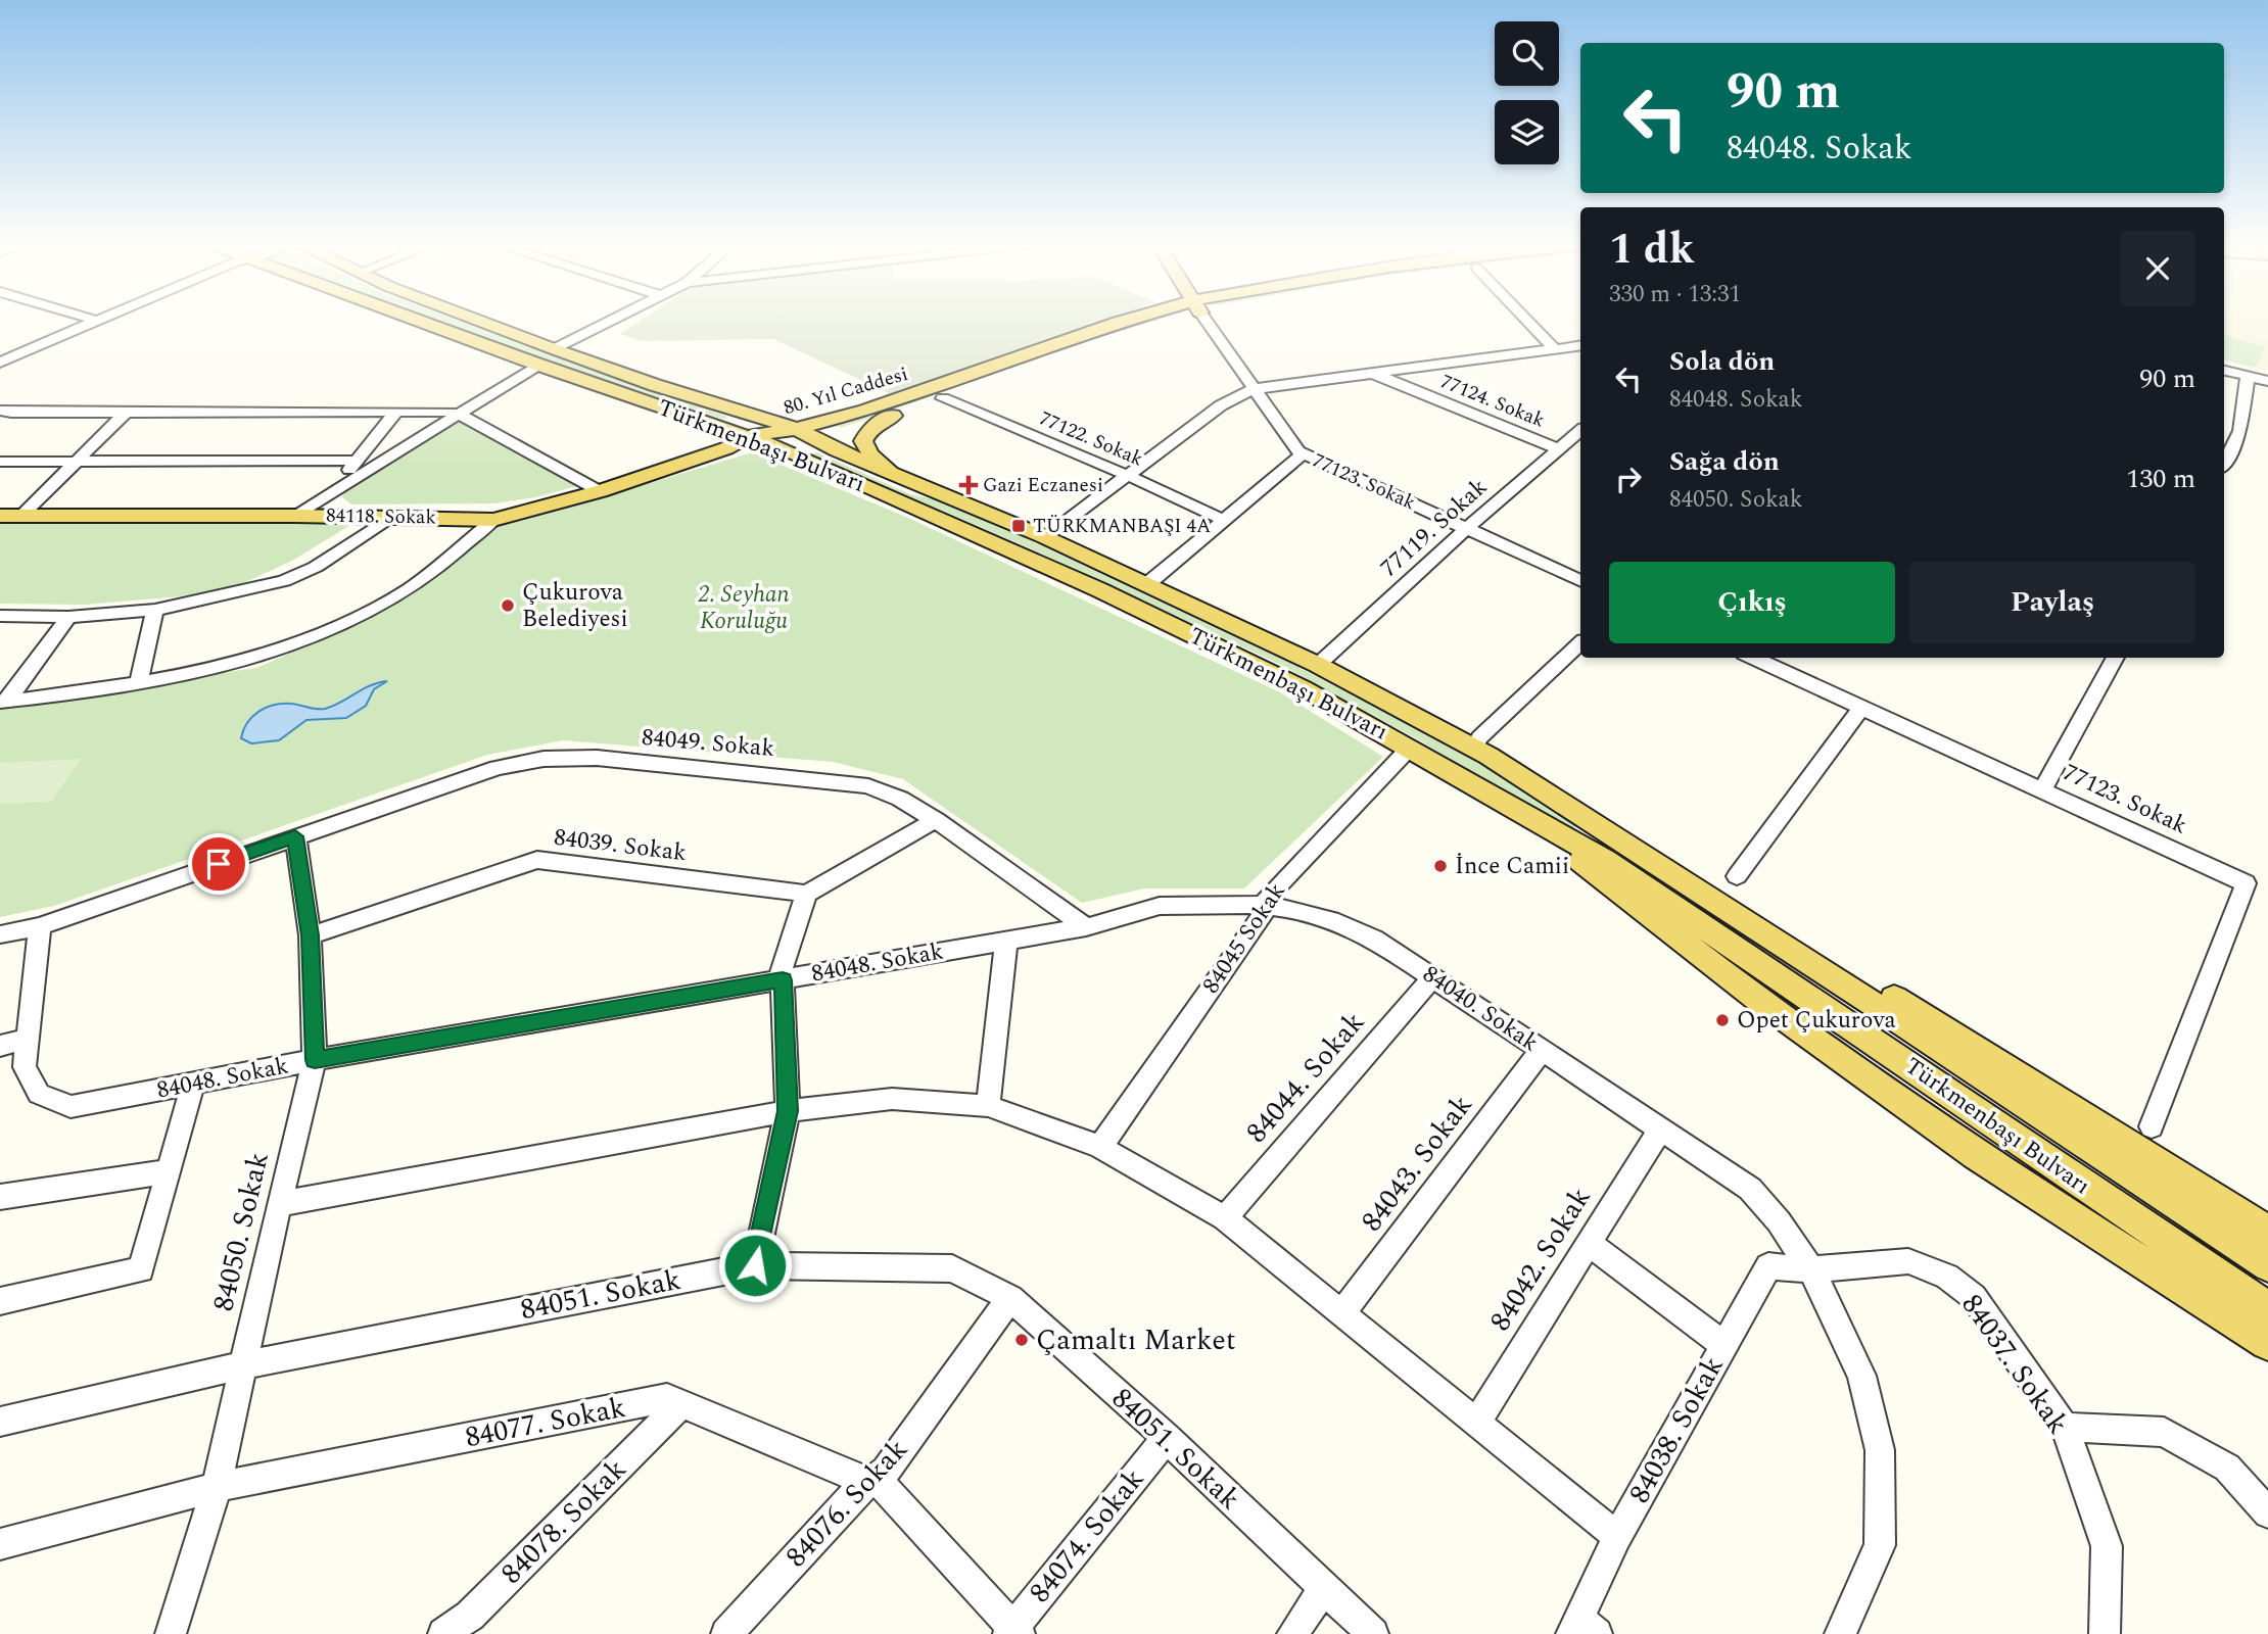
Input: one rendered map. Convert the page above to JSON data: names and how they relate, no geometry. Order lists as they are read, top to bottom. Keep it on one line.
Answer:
{"streets":{"main road":["80. Yıl Caddesi","Türkmenbaşı Bulvarı","84118. Sokak"],"street":["77124. Sokak","77122. Sokak","77123. Sokak","77119. Sokak","84049. Sokak","84039. Sokak","84045 Sokak","84048. Sokak","84040. Sokak","84044. Sokak","84043. Sokak","84050. Sokak","84042. Sokak","84051. Sokak","84037. Sokak","84077. Sokak","84038. Sokak","84076. Sokak","84078. Sokak","84074. Sokak"]},"crossings":[["80. Yıl Caddesi","77122. Sokak"],["80. Yıl Caddesi","Türkmenbaşı Bulvarı"],["80. Yıl Caddesi","84118. Sokak"],["77124. Sokak","77119. Sokak"],["Türkmenbaşı Bulvarı","84118. Sokak"],["Türkmenbaşı Bulvarı","77119. Sokak"],["Türkmenbaşı Bulvarı","84045 Sokak"],["77123. Sokak","77119. Sokak"],["84049. Sokak","84048. Sokak"],["84049. Sokak","84040. Sokak"],["84049. Sokak","84050. Sokak"],["84039. Sokak","84050. Sokak"],["84045 Sokak","84040. Sokak"],["84048. Sokak","84040. Sokak"],["84048. Sokak","84050. Sokak"],["84040. Sokak","84044. Sokak"],["84040. Sokak","84043. Sokak"],["84040. Sokak","84042. Sokak"],["84040. Sokak","84037. Sokak"],["84040. Sokak","84038. Sokak"],["84050. Sokak","84051. Sokak"],["84050. Sokak","84077. Sokak"],["84051. Sokak","84076. Sokak"],["84051. Sokak","84074. Sokak"],["84037. Sokak","84038. Sokak"],["84077. Sokak","84076. Sokak"],["84077. Sokak","84078. Sokak"],["84077. Sokak","84074. Sokak"]],"parks":["2. Seyhan Koruluğu"],"places":{"health":["Gazi Eczanesi"],"transit":["TÜRKMANBAŞI 4A"],"other":["Çukurova Belediyesi","İnce Camii","Opet Çukurova","Çamaltı Market"]},"page":{"turn":["90 m","84048. Sokak"],"heading":["1 dk","330 m · 13:31"],"list":[{"name":"Sola dön","note":"84048. Sokak","value":"90 m"},{"name":"Sağa dön","note":"84050. Sokak","value":"130 m"}],"buttons":["Çıkış","Paylaş"]}}
